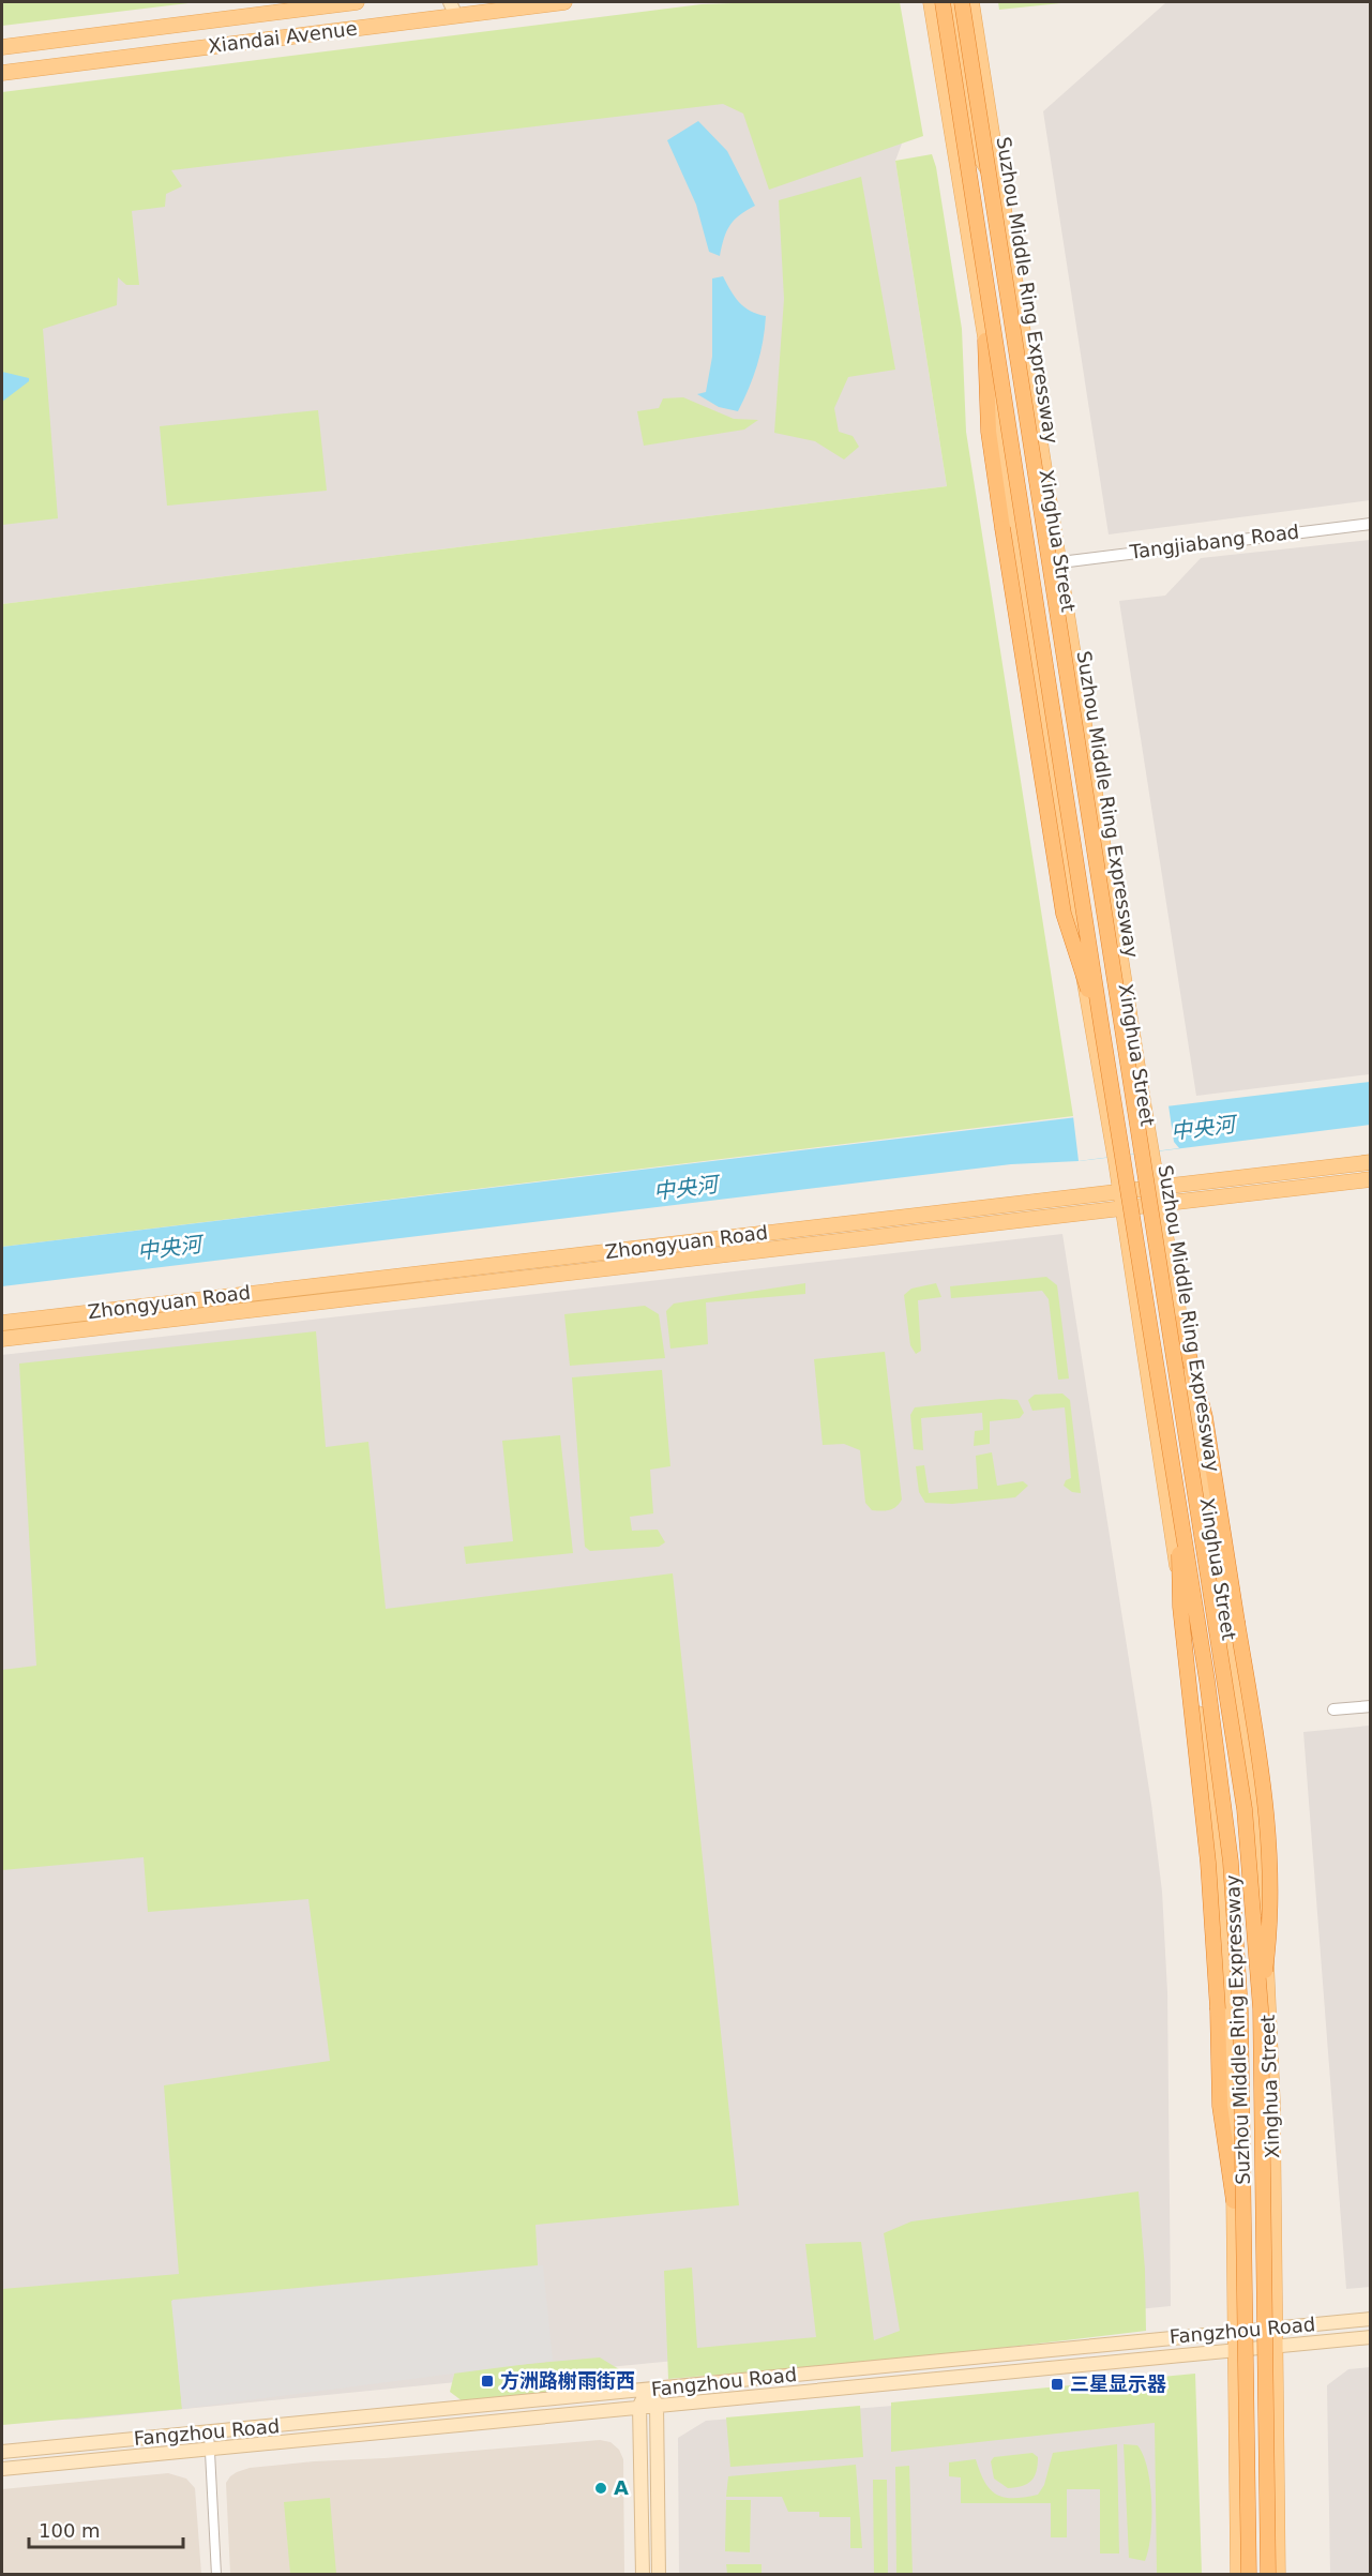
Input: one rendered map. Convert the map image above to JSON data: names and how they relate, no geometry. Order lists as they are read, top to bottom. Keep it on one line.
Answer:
{"streets":{"highway":["Suzhou Middle Ring Expressway"],"main road":["Xiandai Avenue","Xinghua Street","Zhongyuan Road","Fangzhou Road"],"street":["Tangjiabang Road"]},"crossings":[["Xinghua Street","Tangjiabang Road"],["Xinghua Street","Zhongyuan Road"],["Xinghua Street","Fangzhou Road"]],"water":["中央河"],"places":{"transit":["方洲路榭雨街西","三星显示器"],"other":["A"]},"scale_bar":"100 m"}
